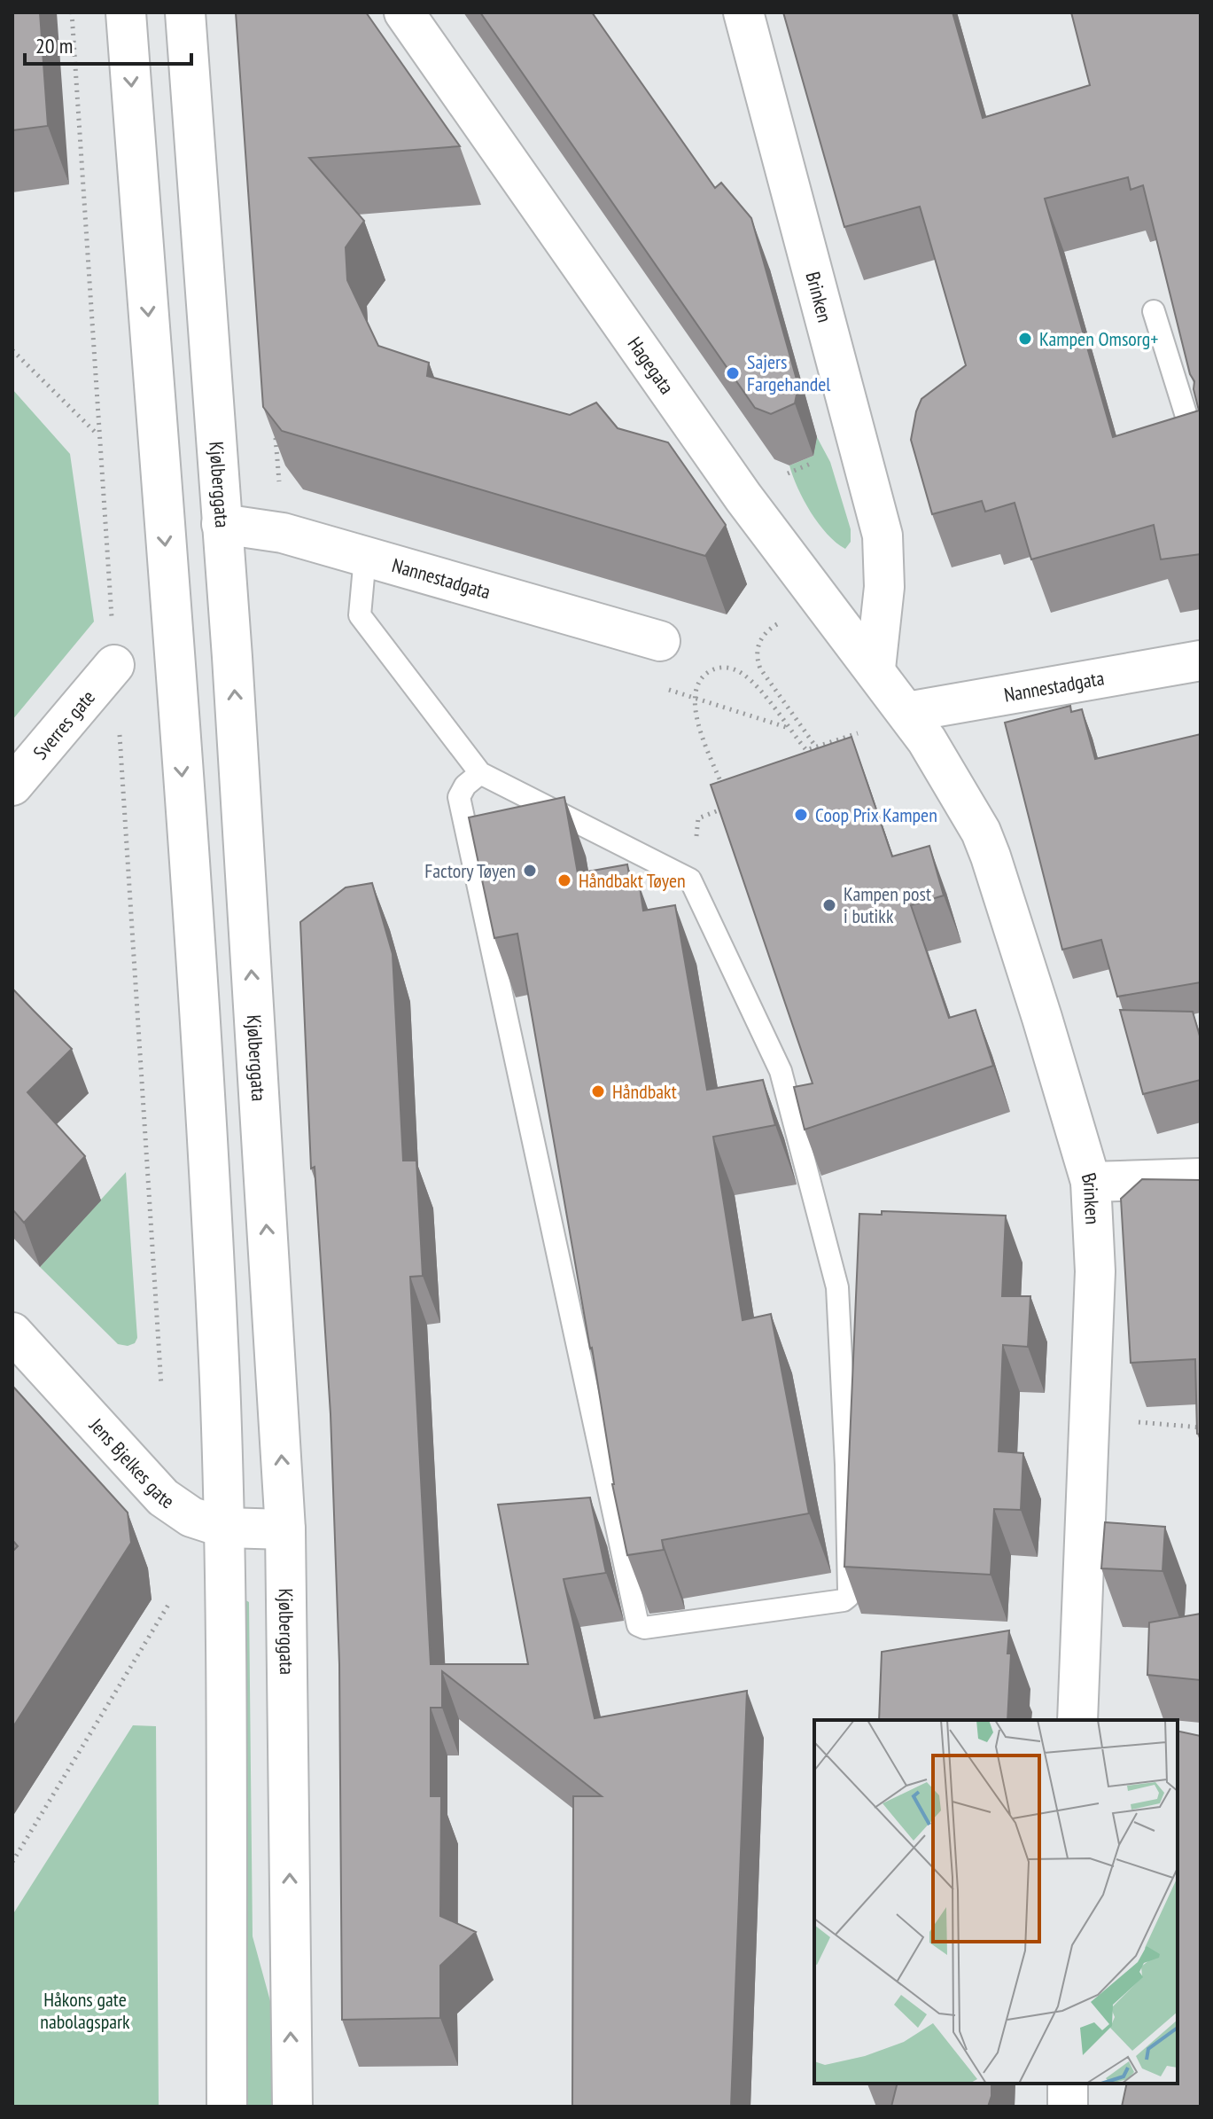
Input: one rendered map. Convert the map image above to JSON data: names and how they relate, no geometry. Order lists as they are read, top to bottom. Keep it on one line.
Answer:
{"streets":{"main road":["Brinken","Hagegata","Kjølberggata","Nannestadgata","Sverres gate","Jens Bjelkes gate"]},"crossings":[["Brinken","Hagegata"],["Brinken","Nannestadgata"],["Hagegata","Nannestadgata"],["Kjølberggata","Nannestadgata"],["Kjølberggata","Jens Bjelkes gate"]],"parks":["Håkons gate nabolagspark"],"places":["Kampen Omsorg+","Sajers Fargehandel","Coop Prix Kampen","Factory Tøyen","Håndbakt Tøyen","Kampen post i butikk","Håndbakt"],"scale_bar":"20 m"}
